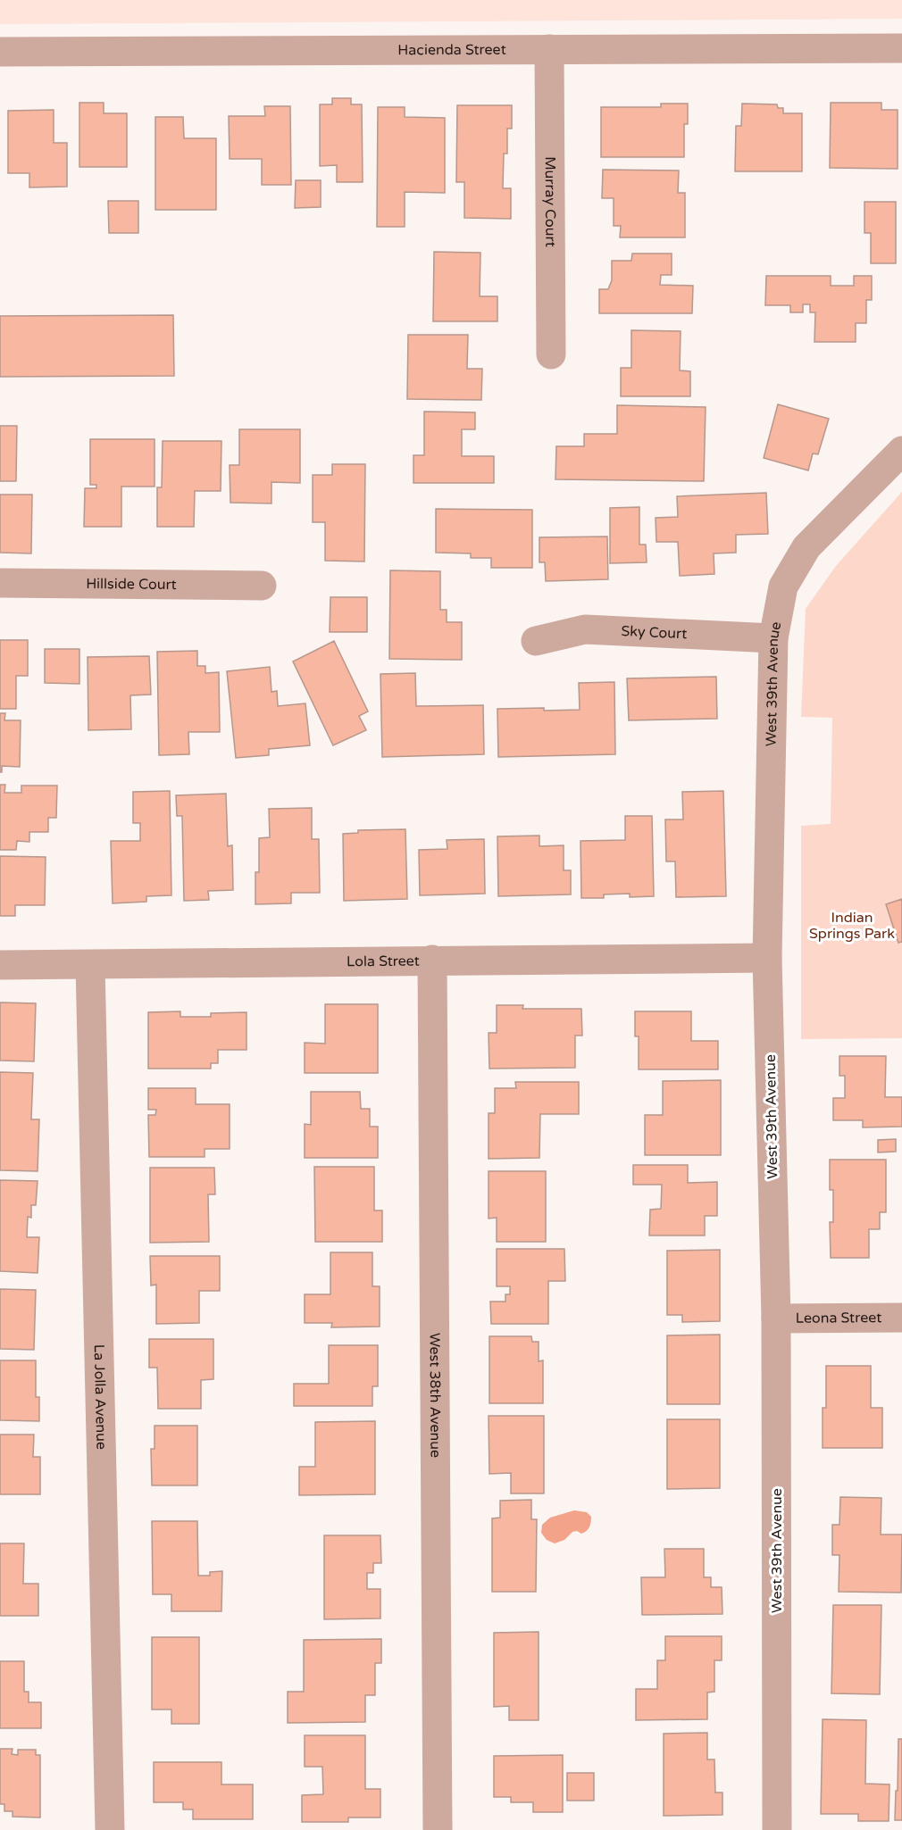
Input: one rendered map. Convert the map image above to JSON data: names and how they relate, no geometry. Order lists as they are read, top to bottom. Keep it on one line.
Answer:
{"streets":{"street":["Hacienda Street","Murray Court","Hillside Court","Sky Court","West 39th Avenue","Lola Street","Leona Street","West 38th Avenue","La Jolla Avenue"]},"crossings":[["Hacienda Street","Murray Court"],["Sky Court","West 39th Avenue"],["West 39th Avenue","Lola Street"],["West 39th Avenue","Leona Street"],["Lola Street","West 38th Avenue"],["Lola Street","La Jolla Avenue"]],"parks":["Indian Springs Park"]}
